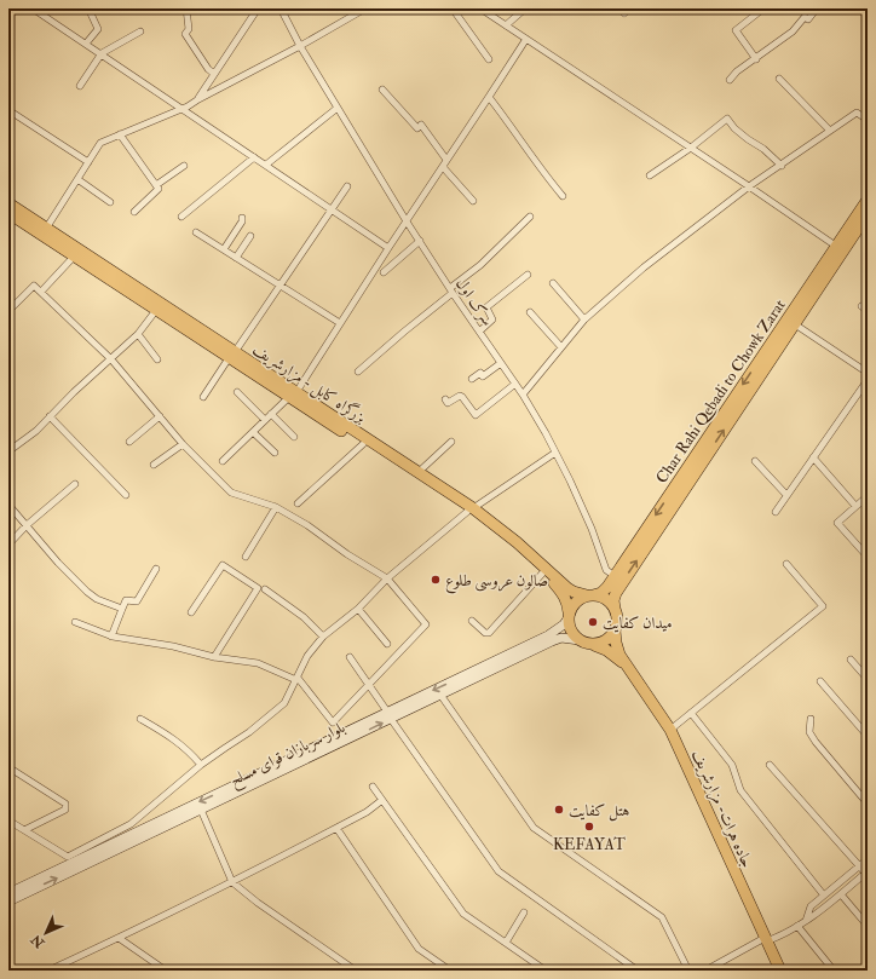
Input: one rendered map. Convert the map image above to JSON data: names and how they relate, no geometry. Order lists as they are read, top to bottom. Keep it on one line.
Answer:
{"streets":{"highway":["بزرگراه کابل - مزارشریف","Char Rahi Qebadi to Chowk Zarat","جاده هرات- مزارشریف"],"main road":["بلوار سربازان قوای مسلح"],"street":["سرک اول"]},"crossings":[["سرک اول","Char Rahi Qebadi to Chowk Zarat"],["بزرگراه کابل - مزارشریف","Char Rahi Qebadi to Chowk Zarat"],["بزرگراه کابل - مزارشریف","بلوار سربازان قوای مسلح"],["Char Rahi Qebadi to Chowk Zarat","بلوار سربازان قوای مسلح"]],"places":["صالون عروسی طلوع","میدان کفایت","هتل کفایت","KEFAYAT"],"north":"bottom left"}
